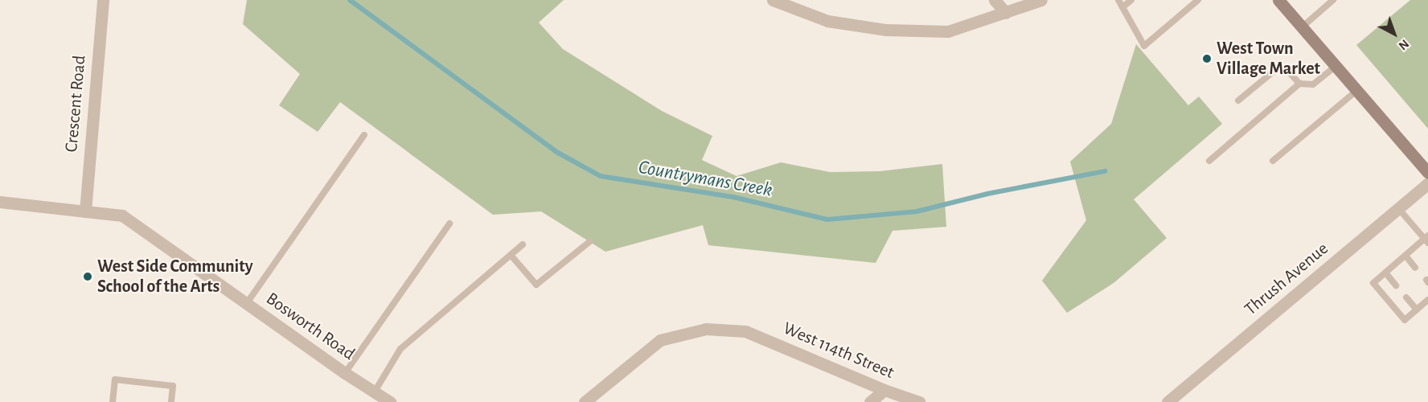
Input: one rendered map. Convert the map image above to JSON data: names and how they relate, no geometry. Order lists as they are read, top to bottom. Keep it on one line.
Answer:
{"streets":{"street":["Crescent Road","Thrush Avenue","Bosworth Road","West 114th Street"]},"crossings":[["Crescent Road","Bosworth Road"]],"water":["Countrymans Creek"],"places":["West Town Village Market","West Side Community School of the Arts"],"north":"bottom right"}
